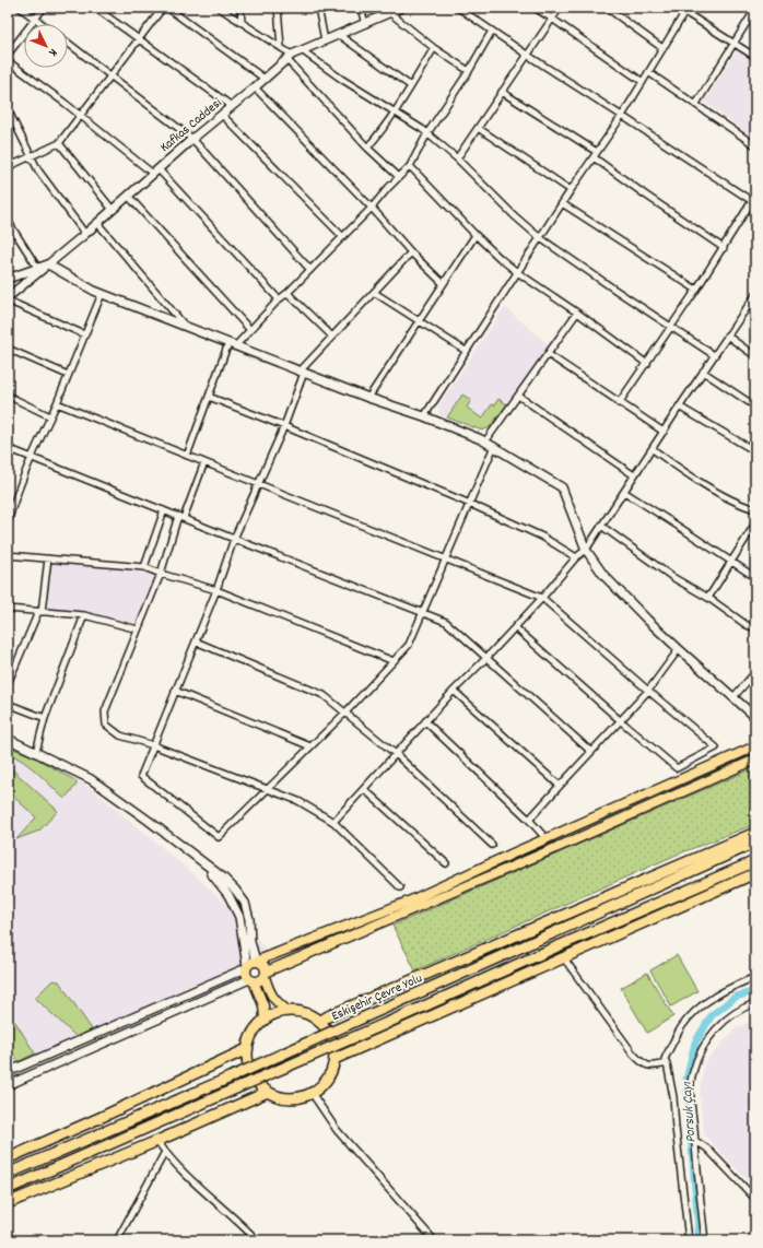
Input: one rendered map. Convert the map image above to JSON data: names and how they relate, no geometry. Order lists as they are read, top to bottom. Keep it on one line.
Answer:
{"streets":{"highway":["Eskişehir Çevre Yolu"],"street":["Kafkas Caddesi"]},"water":["Porsuk Çayı"],"north":"bottom right"}
